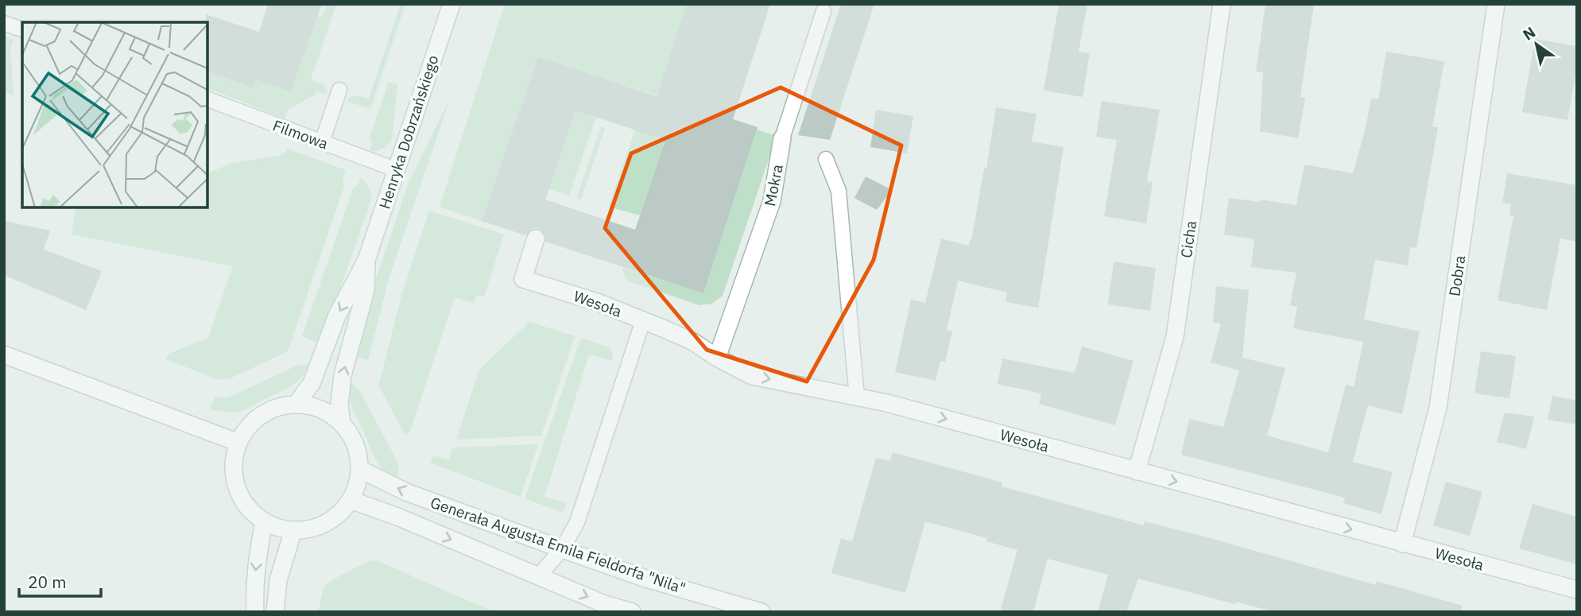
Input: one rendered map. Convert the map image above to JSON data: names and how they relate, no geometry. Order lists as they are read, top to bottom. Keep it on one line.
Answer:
{"streets":{"street":["Henryka Dobrzańskiego","Mokra","Cicha","Dobra","Wesoła","Generała Augusta Emila Fieldorfa \"Nila\""],"lane":["Filmowa"]},"crossings":[["Henryka Dobrzańskiego","Filmowa"],["Henryka Dobrzańskiego","Generała Augusta Emila Fieldorfa \"Nila\""],["Mokra","Wesoła"],["Cicha","Wesoła"],["Dobra","Wesoła"]],"one_way":["Wesoła"],"scale_bar":"20 m","north":"top left"}
